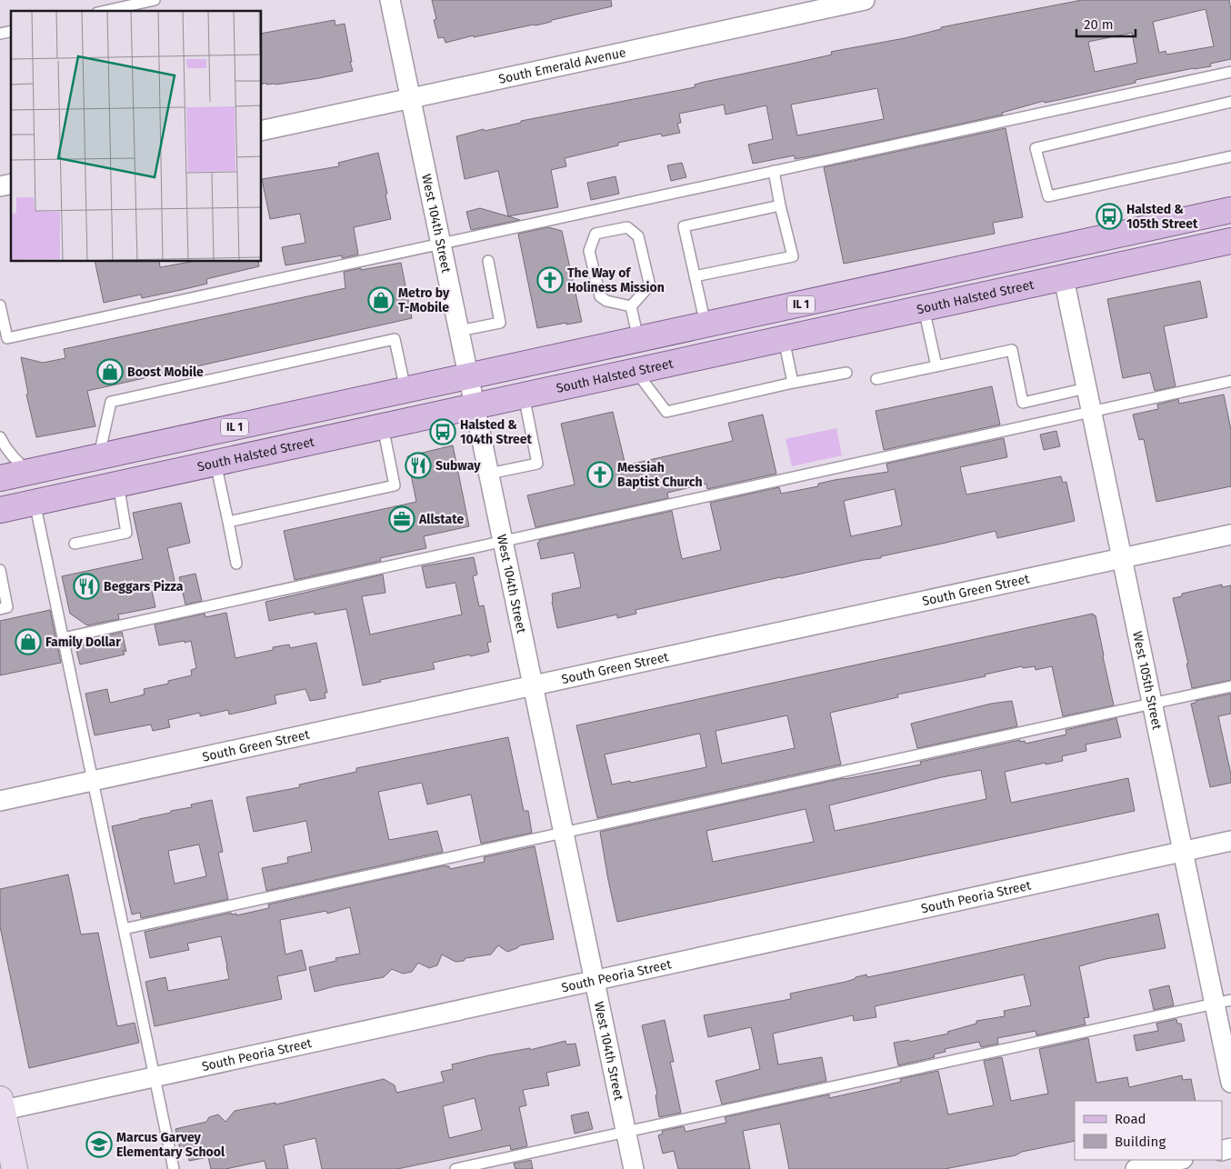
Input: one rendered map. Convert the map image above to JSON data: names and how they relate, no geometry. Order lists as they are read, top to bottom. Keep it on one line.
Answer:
{"streets":{"main road":["South Halsted Street","IL 1"],"street":["South Emerald Avenue","West 104th Street","South Green Street","West 105th Street","South Peoria Street"]},"crossings":[["South Emerald Avenue","West 104th Street"],["West 104th Street","South Halsted Street"],["West 104th Street","IL 1"],["West 104th Street","South Green Street"],["West 104th Street","South Peoria Street"],["South Halsted Street","West 105th Street"],["South Green Street","West 105th Street"],["West 105th Street","South Peoria Street"]],"places":{"bus stop":["Halsted & 105th Street","Halsted & 104th Street"],"church":["The Way of Holiness Mission","Messiah Baptist Church"],"shop":["Metro by T-Mobile","Boost Mobile","Family Dollar"],"restaurant":["Subway","Beggars Pizza"],"office":["Allstate"],"school or university":["Marcus Garvey Elementary School"]},"legend":["Road","Building"],"scale_bar":"20 m"}
